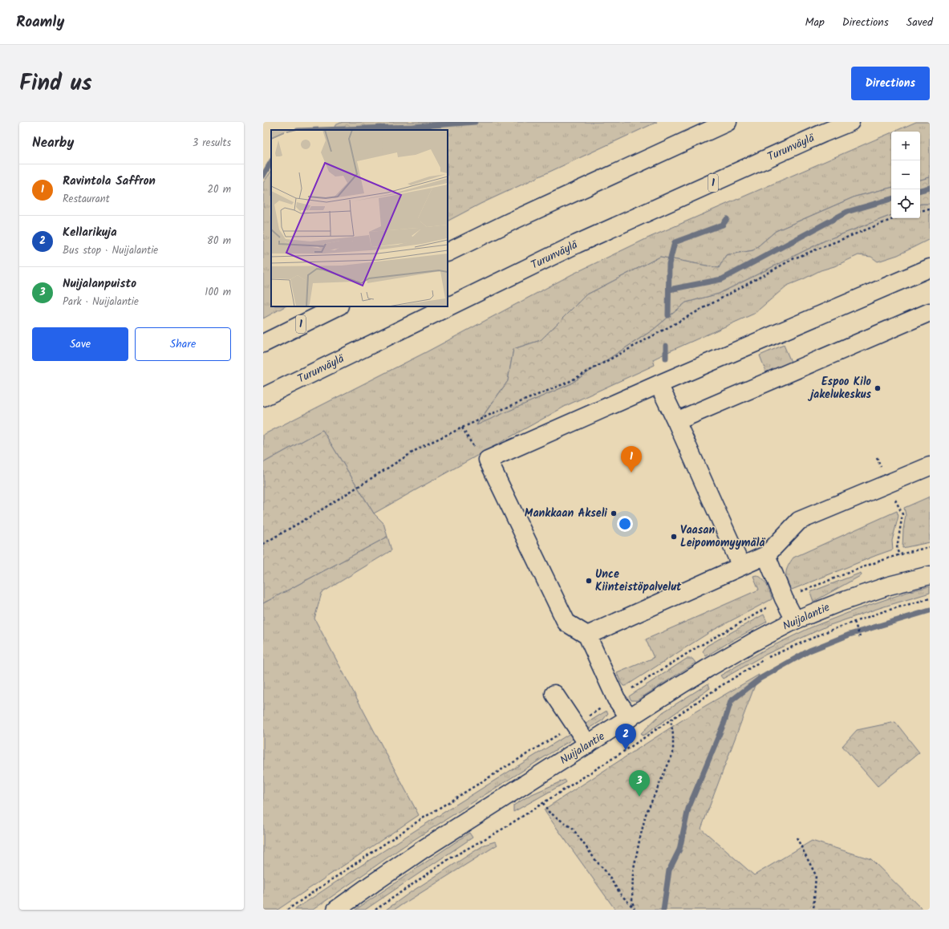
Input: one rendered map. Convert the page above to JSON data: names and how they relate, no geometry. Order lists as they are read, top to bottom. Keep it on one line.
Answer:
{"streets":{"main road":["Turunväylä","1","Nuijalantie"]},"places":["Espoo Kilo jakelukeskus","Mankkaan Akseli","Vaasan Leipomomyymälä","Unce Kiinteistöpalvelut"],"page":{"header":"Roamly","nav":["Map","Directions","Saved"],"title":"Find us","buttons":["Directions",["Save","Share"]],"heading":["Nearby","3 results"],"map_buttons":["+","−"],"list":[{"mark":"1","name":"Ravintola Saffron","note":"Restaurant","value":"20 m"},{"mark":"2","name":"Kellarikuja","note":"Bus stop · Nuijalantie","value":"80 m"},{"mark":"3","name":"Nuijalanpuisto","note":"Park · Nuijalantie","value":"100 m"}],"pins":["1","2","3"]}}
